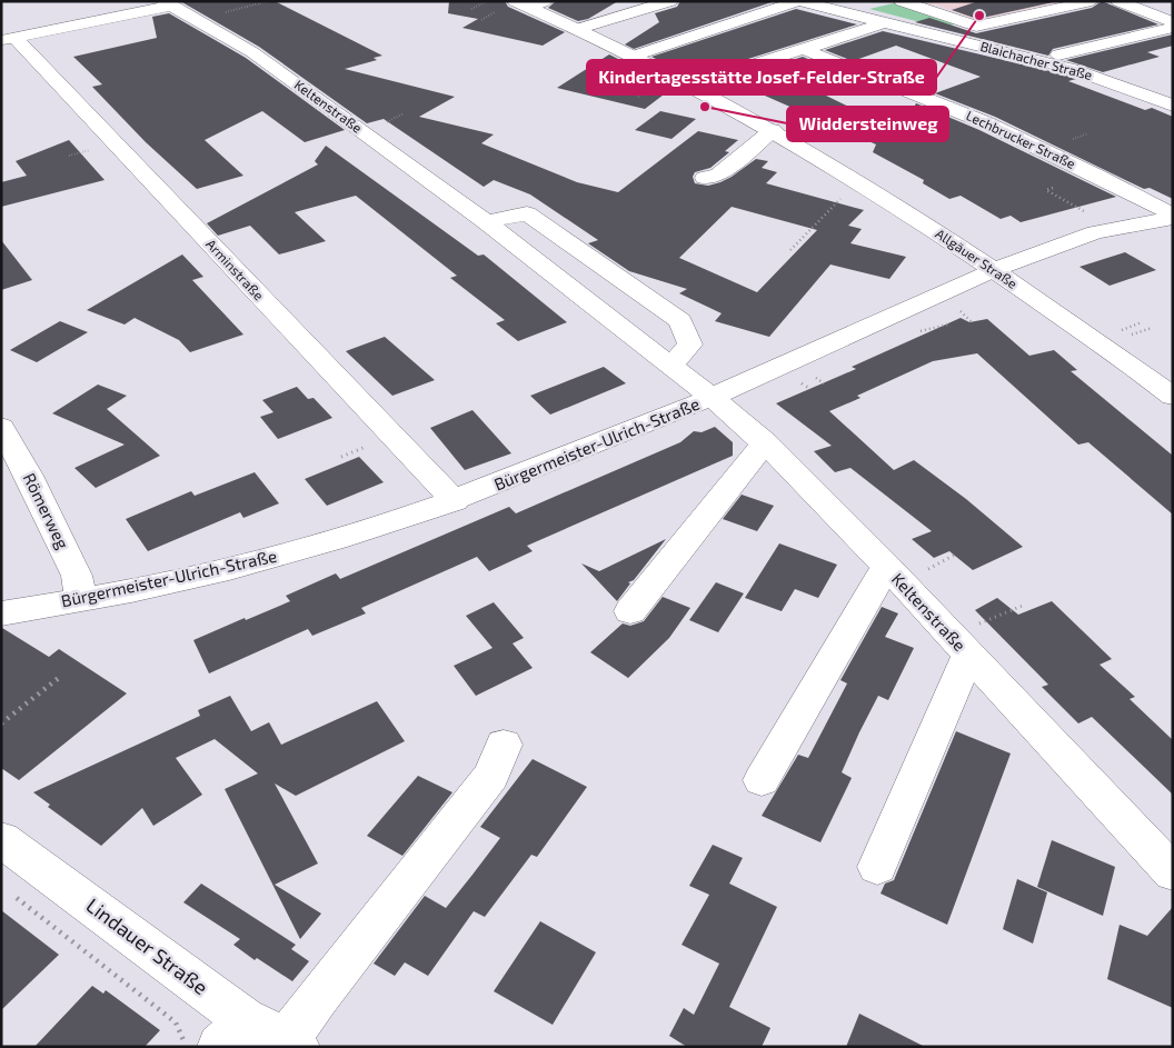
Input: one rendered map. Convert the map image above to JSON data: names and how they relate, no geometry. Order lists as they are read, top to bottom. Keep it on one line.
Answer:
{"streets":{"street":["Blaichacher Straße","Keltenstraße","Lechbrucker Straße","Allgäuer Straße","Arminstraße","Bürgermeister-Ulrich-Straße","Römerweg","Lindauer Straße"]},"crossings":[["Keltenstraße","Bürgermeister-Ulrich-Straße"],["Lechbrucker Straße","Bürgermeister-Ulrich-Straße"],["Allgäuer Straße","Bürgermeister-Ulrich-Straße"],["Arminstraße","Bürgermeister-Ulrich-Straße"],["Bürgermeister-Ulrich-Straße","Römerweg"]],"places":["Kindertagesstätte Josef-Felder-Straße","Widdersteinweg"]}
